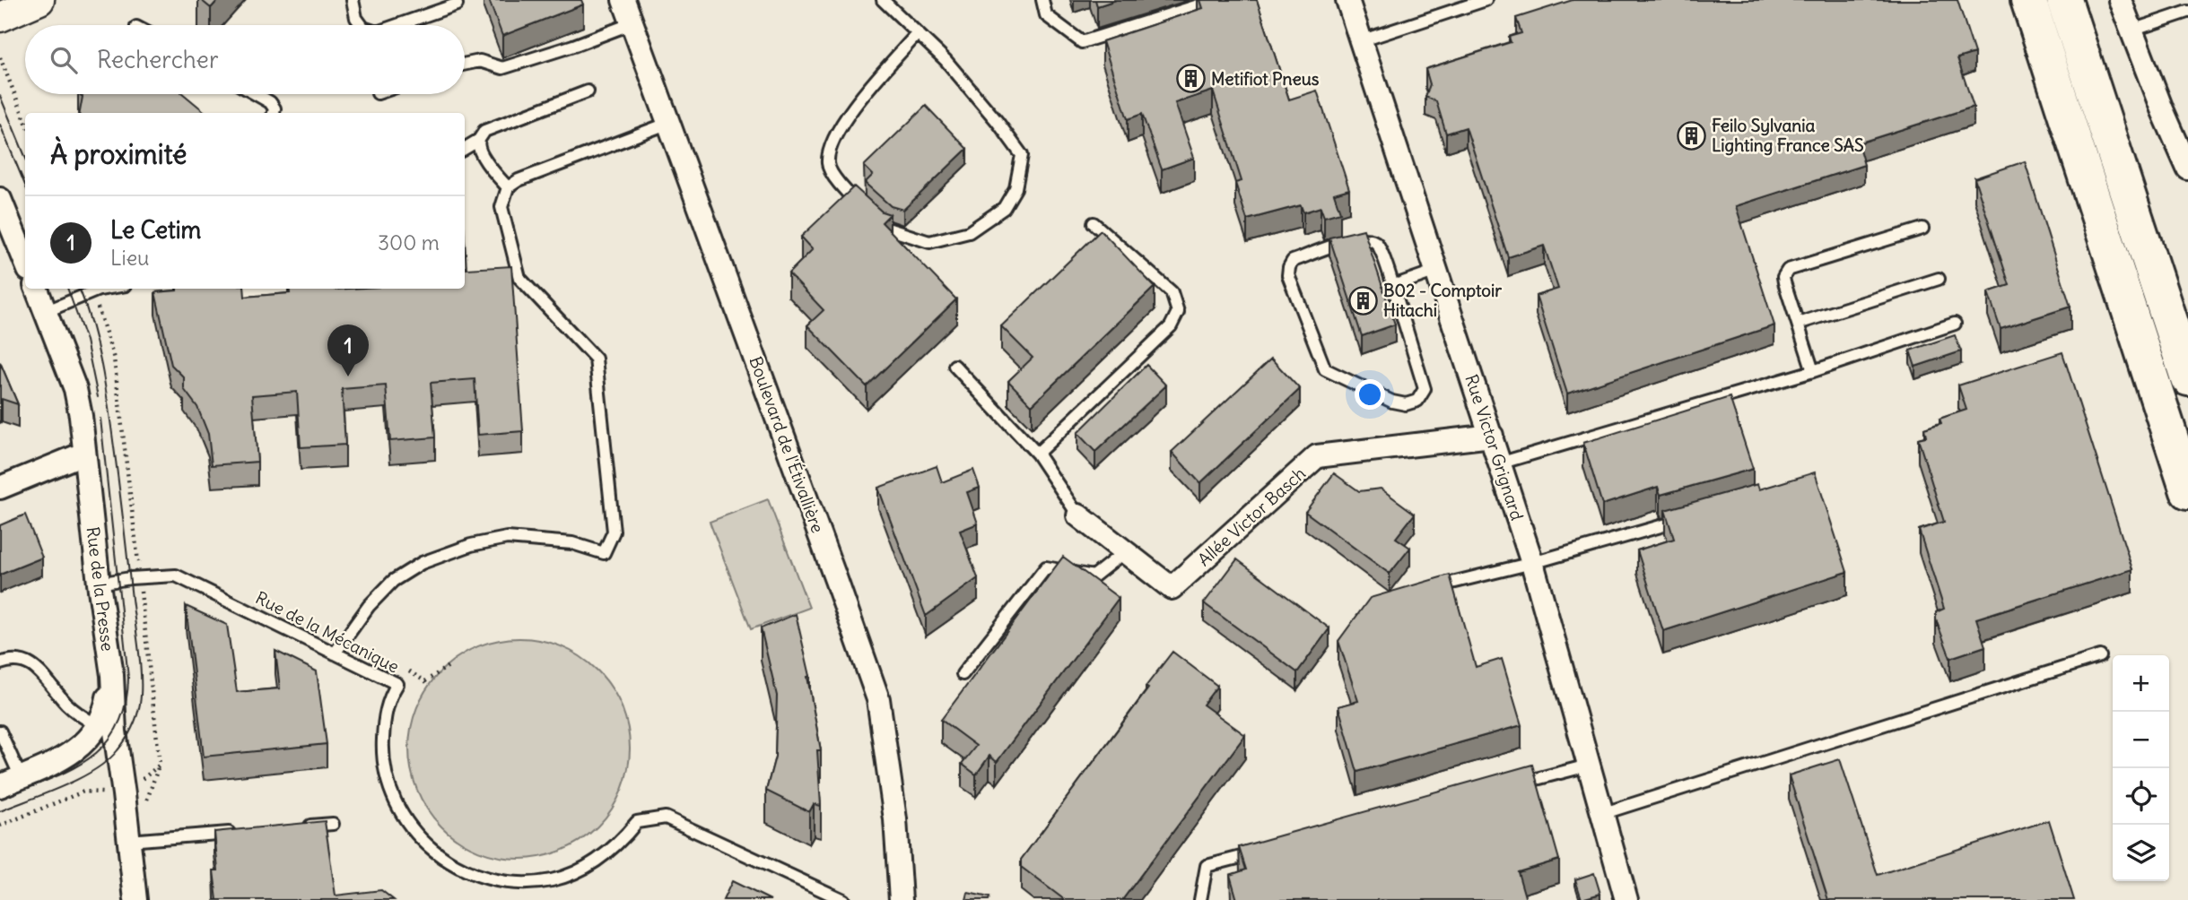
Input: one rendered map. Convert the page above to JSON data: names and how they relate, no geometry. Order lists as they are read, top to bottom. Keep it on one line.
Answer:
{"streets":{"street":["Boulevard de l'Étivallière","Rue Victor Grignard","Allée Victor Basch","Rue de la Presse"],"lane":["Rue de la Mécanique"]},"crossings":[["Rue Victor Grignard","Allée Victor Basch"],["Rue de la Presse","Rue de la Mécanique"]],"places":{"building":["Metifiot Pneus","Feilo Sylvania Lighting France SAS","B02 - Comptoir Hitachi"]},"page":{"search":"Rechercher","heading":"À proximité","list":[{"mark":"1","name":"Le Cetim","note":"Lieu","value":"300 m"}],"pins":"1","map_buttons":["+","−"]}}
